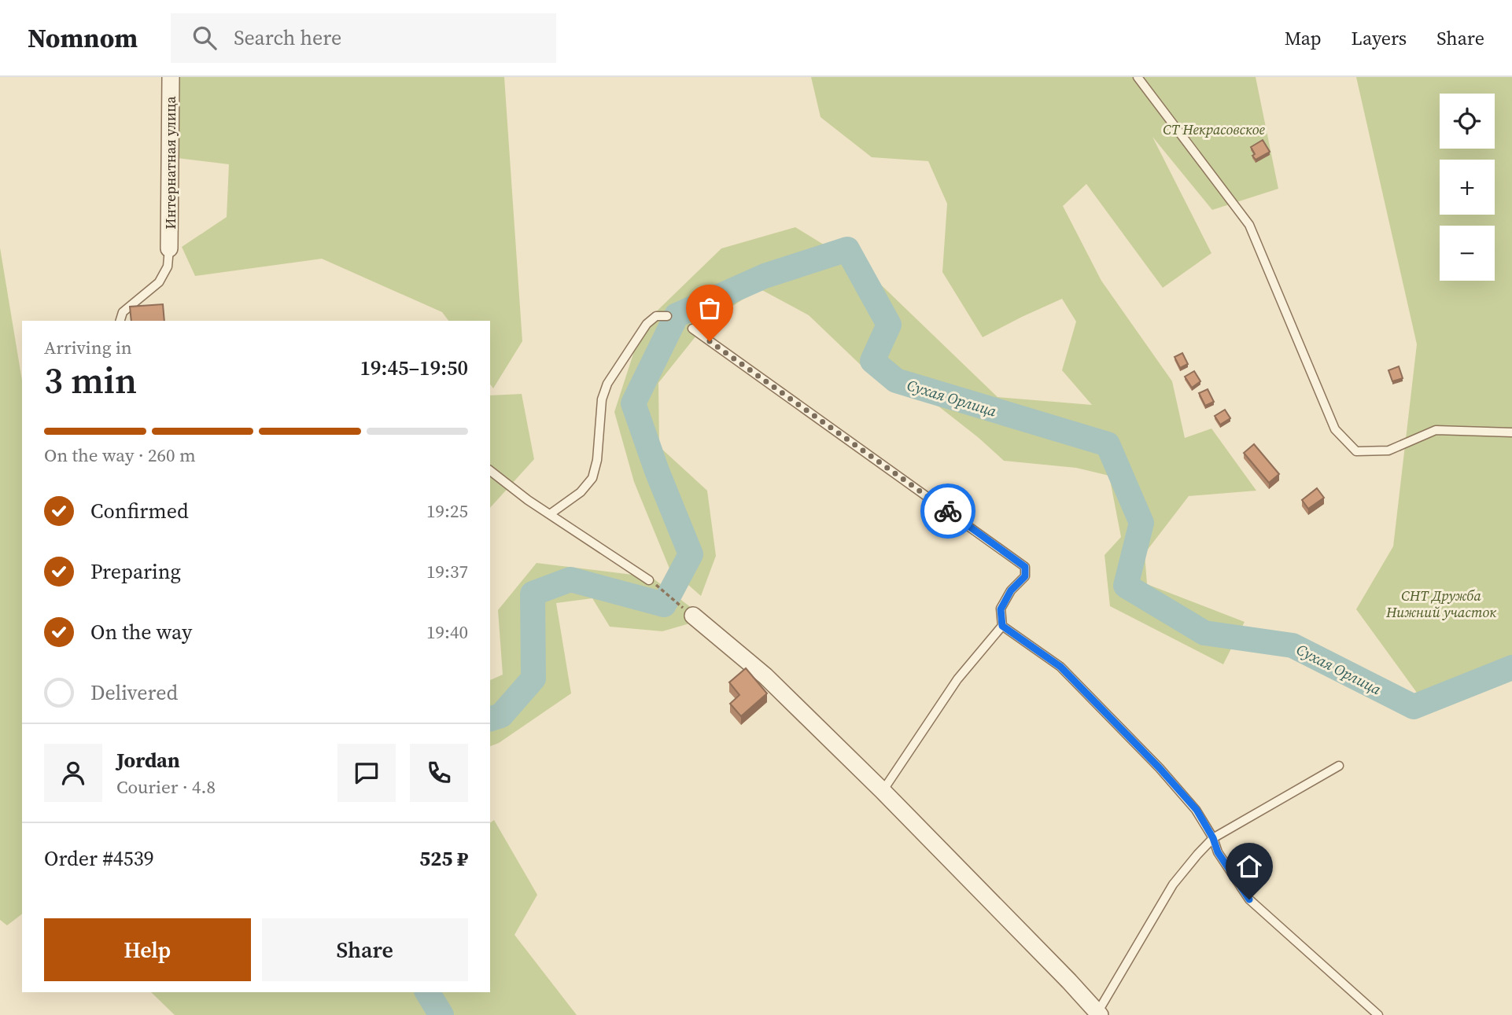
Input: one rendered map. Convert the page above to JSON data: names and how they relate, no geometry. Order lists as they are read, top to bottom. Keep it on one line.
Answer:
{"streets":{"street":["Интернатная улица"]},"water":["Сухая Орлица"],"parks":["СТ Некрасовское","СНТ Дружба Нижний участок"],"page":{"header":"Nomnom","search":"Search here","nav":["Map","Layers","Share"],"map_buttons":["+","−"],"heading":["3 min","Arriving in","19:45–19:50"],"panel":["Jordan","Courier · 4.8","Order #4539","525 ₽"],"bar":"On the way · 260 m","list":[["Confirmed","19:25"],["Preparing","19:37"],["On the way","19:40"],"Delivered"],"buttons":["Help","Share"]}}
